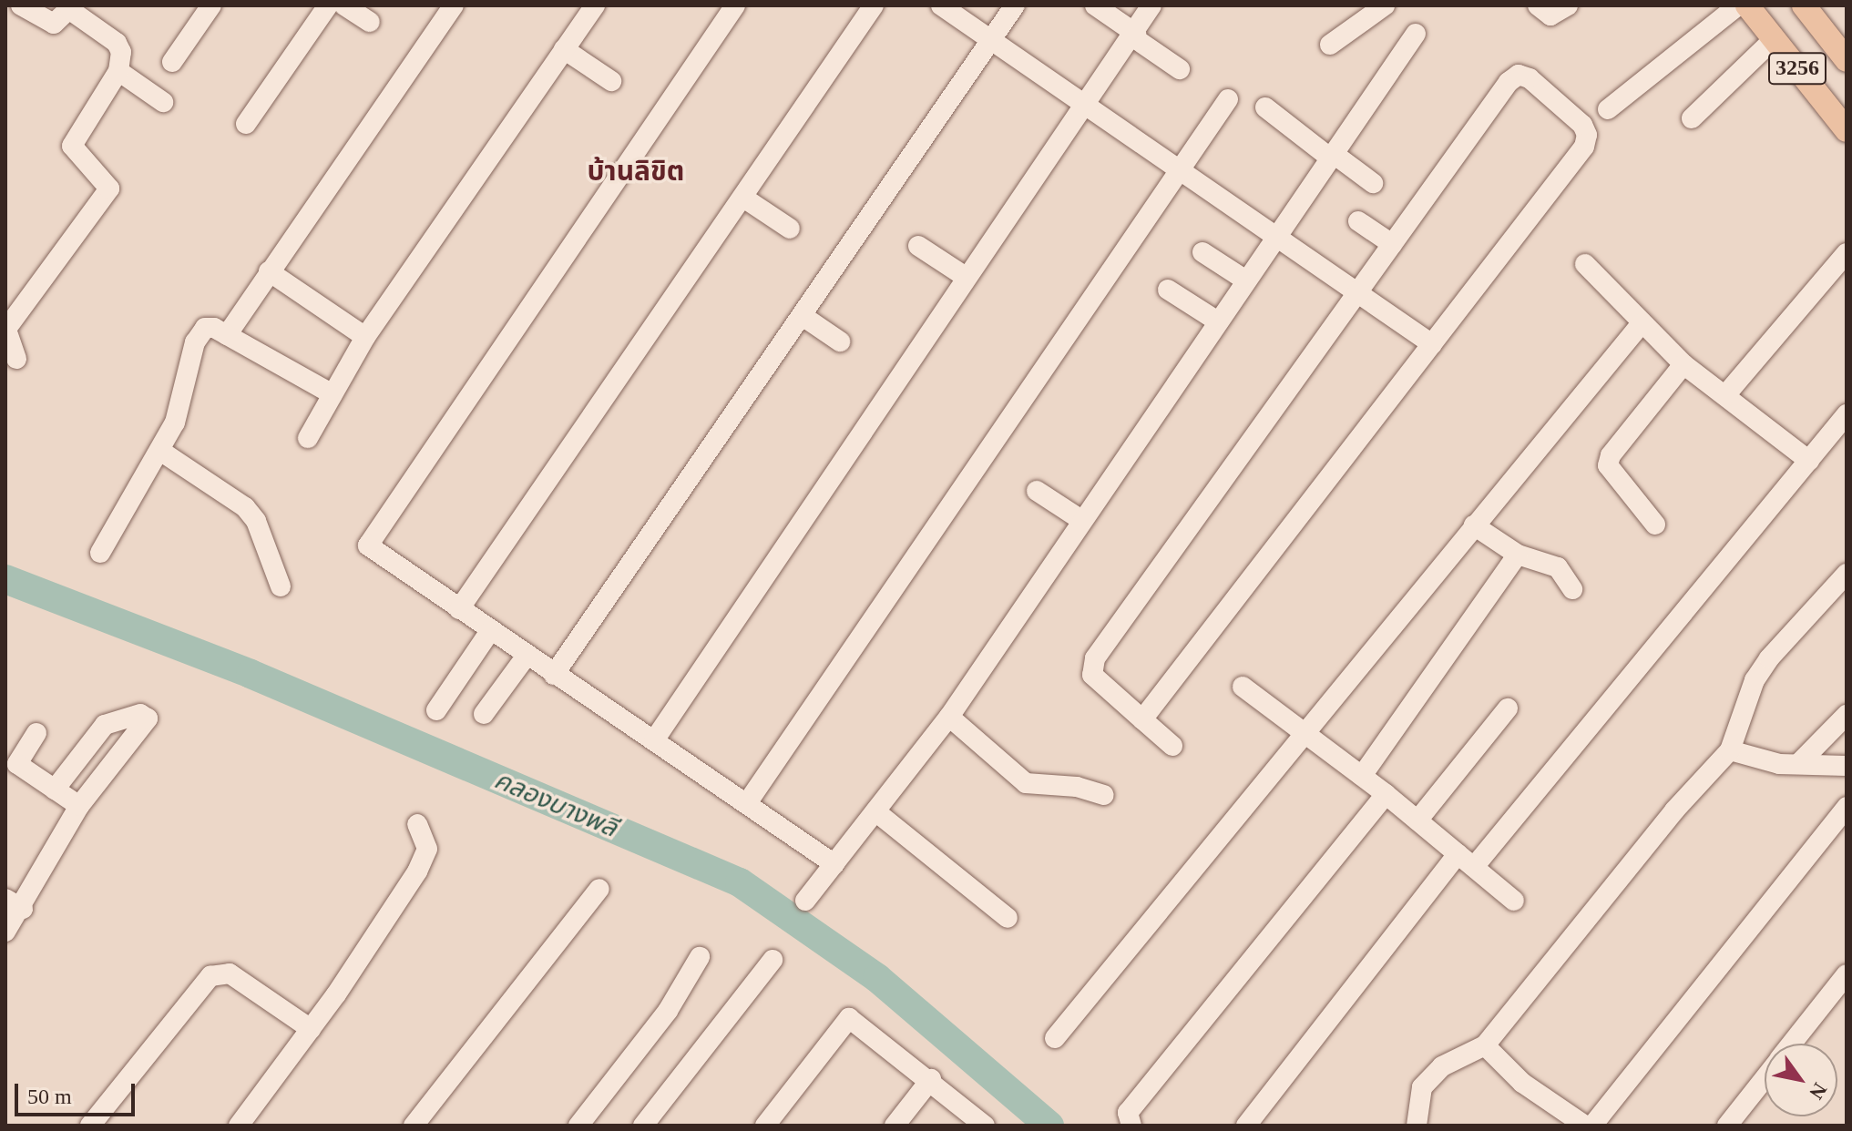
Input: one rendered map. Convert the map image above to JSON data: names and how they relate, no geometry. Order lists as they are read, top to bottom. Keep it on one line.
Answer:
{"streets":{"main road":["3256"]},"districts":["บ้านลิขิต"],"water":["คลองบางพลี"],"scale_bar":"50 m","north":"bottom right"}
